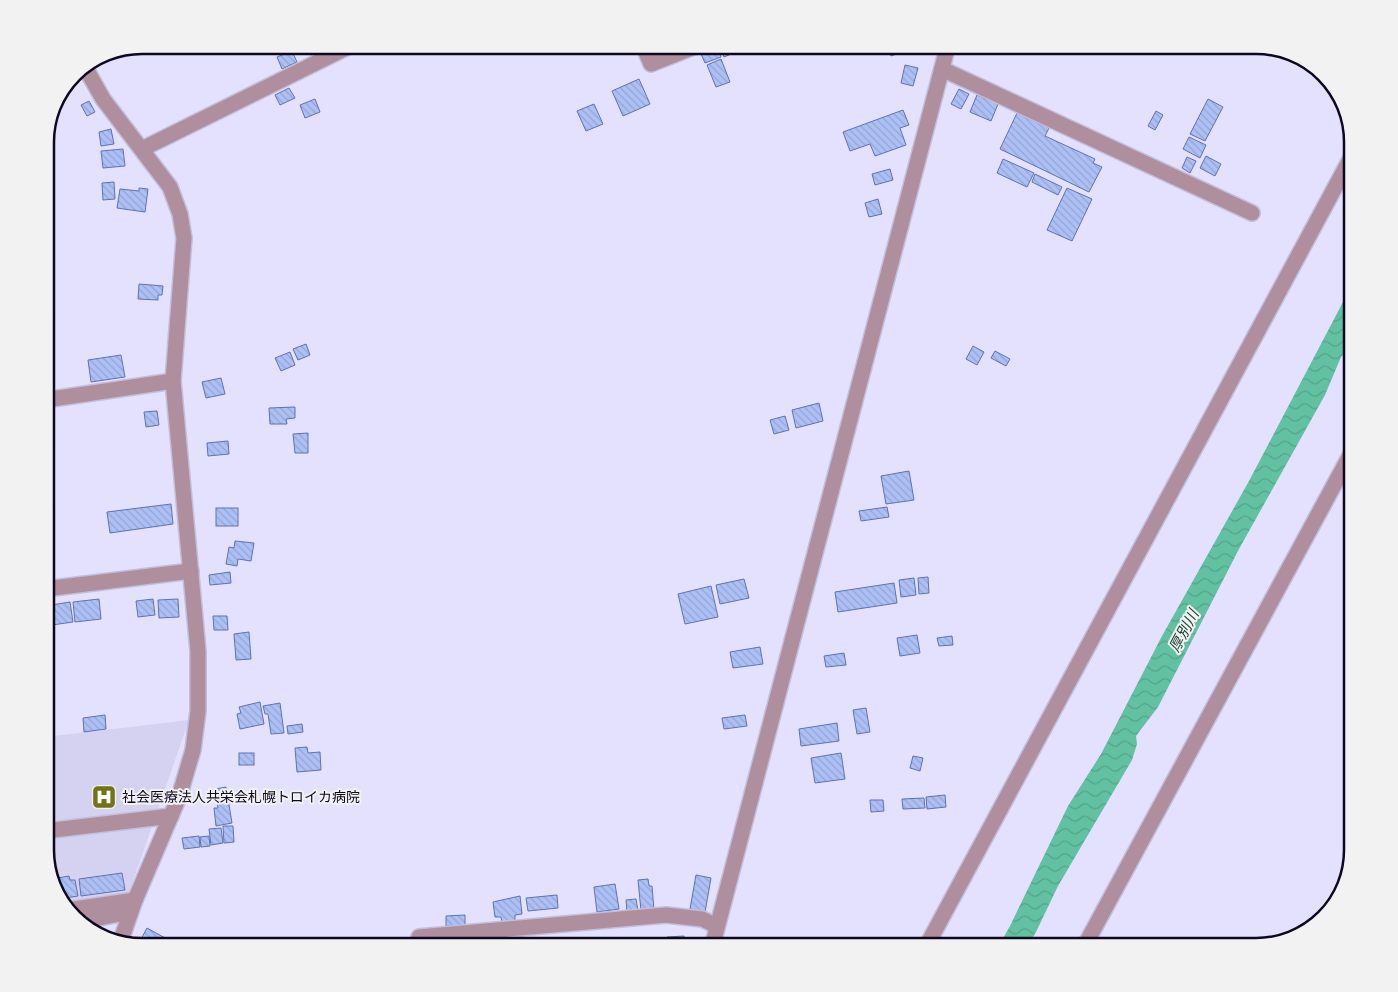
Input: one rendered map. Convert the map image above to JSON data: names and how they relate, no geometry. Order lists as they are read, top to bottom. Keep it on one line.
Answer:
{"water":["厚別川"],"places":{"hospital":["社会医療法人共栄会札幌トロイカ病院"]}}
